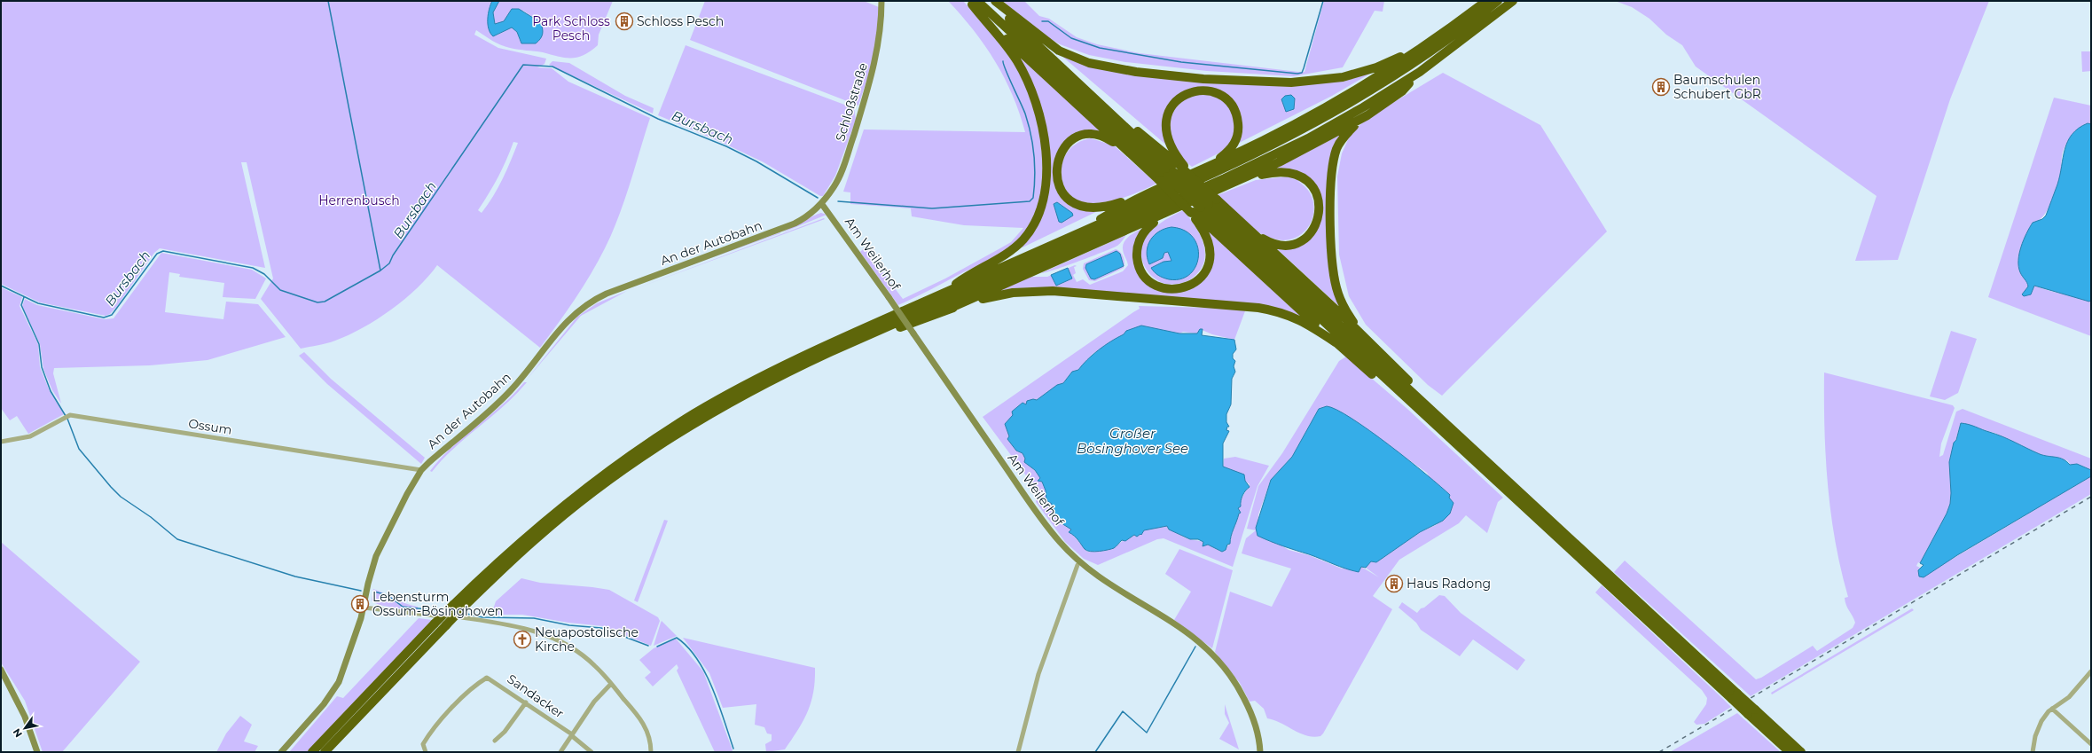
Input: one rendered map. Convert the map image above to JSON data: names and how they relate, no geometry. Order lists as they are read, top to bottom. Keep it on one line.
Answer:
{"streets":{"main road":["Schloßstraße","An der Autobahn","Am Weilerhof"],"street":["Ossum","Sandacker"]},"crossings":[["Schloßstraße","An der Autobahn"],["Schloßstraße","Am Weilerhof"],["An der Autobahn","Am Weilerhof"],["An der Autobahn","Ossum"]],"water":["Bursbach","Großer Bösinghover See"],"parks":["Park Schloss Pesch","Herrenbusch"],"places":{"building":["Schloss Pesch","Baumschulen Schubert GbR","Haus Radong","Lebensturm Ossum-Bösinghoven"],"church":["Neuapostolische Kirche"]},"north":"bottom left"}
